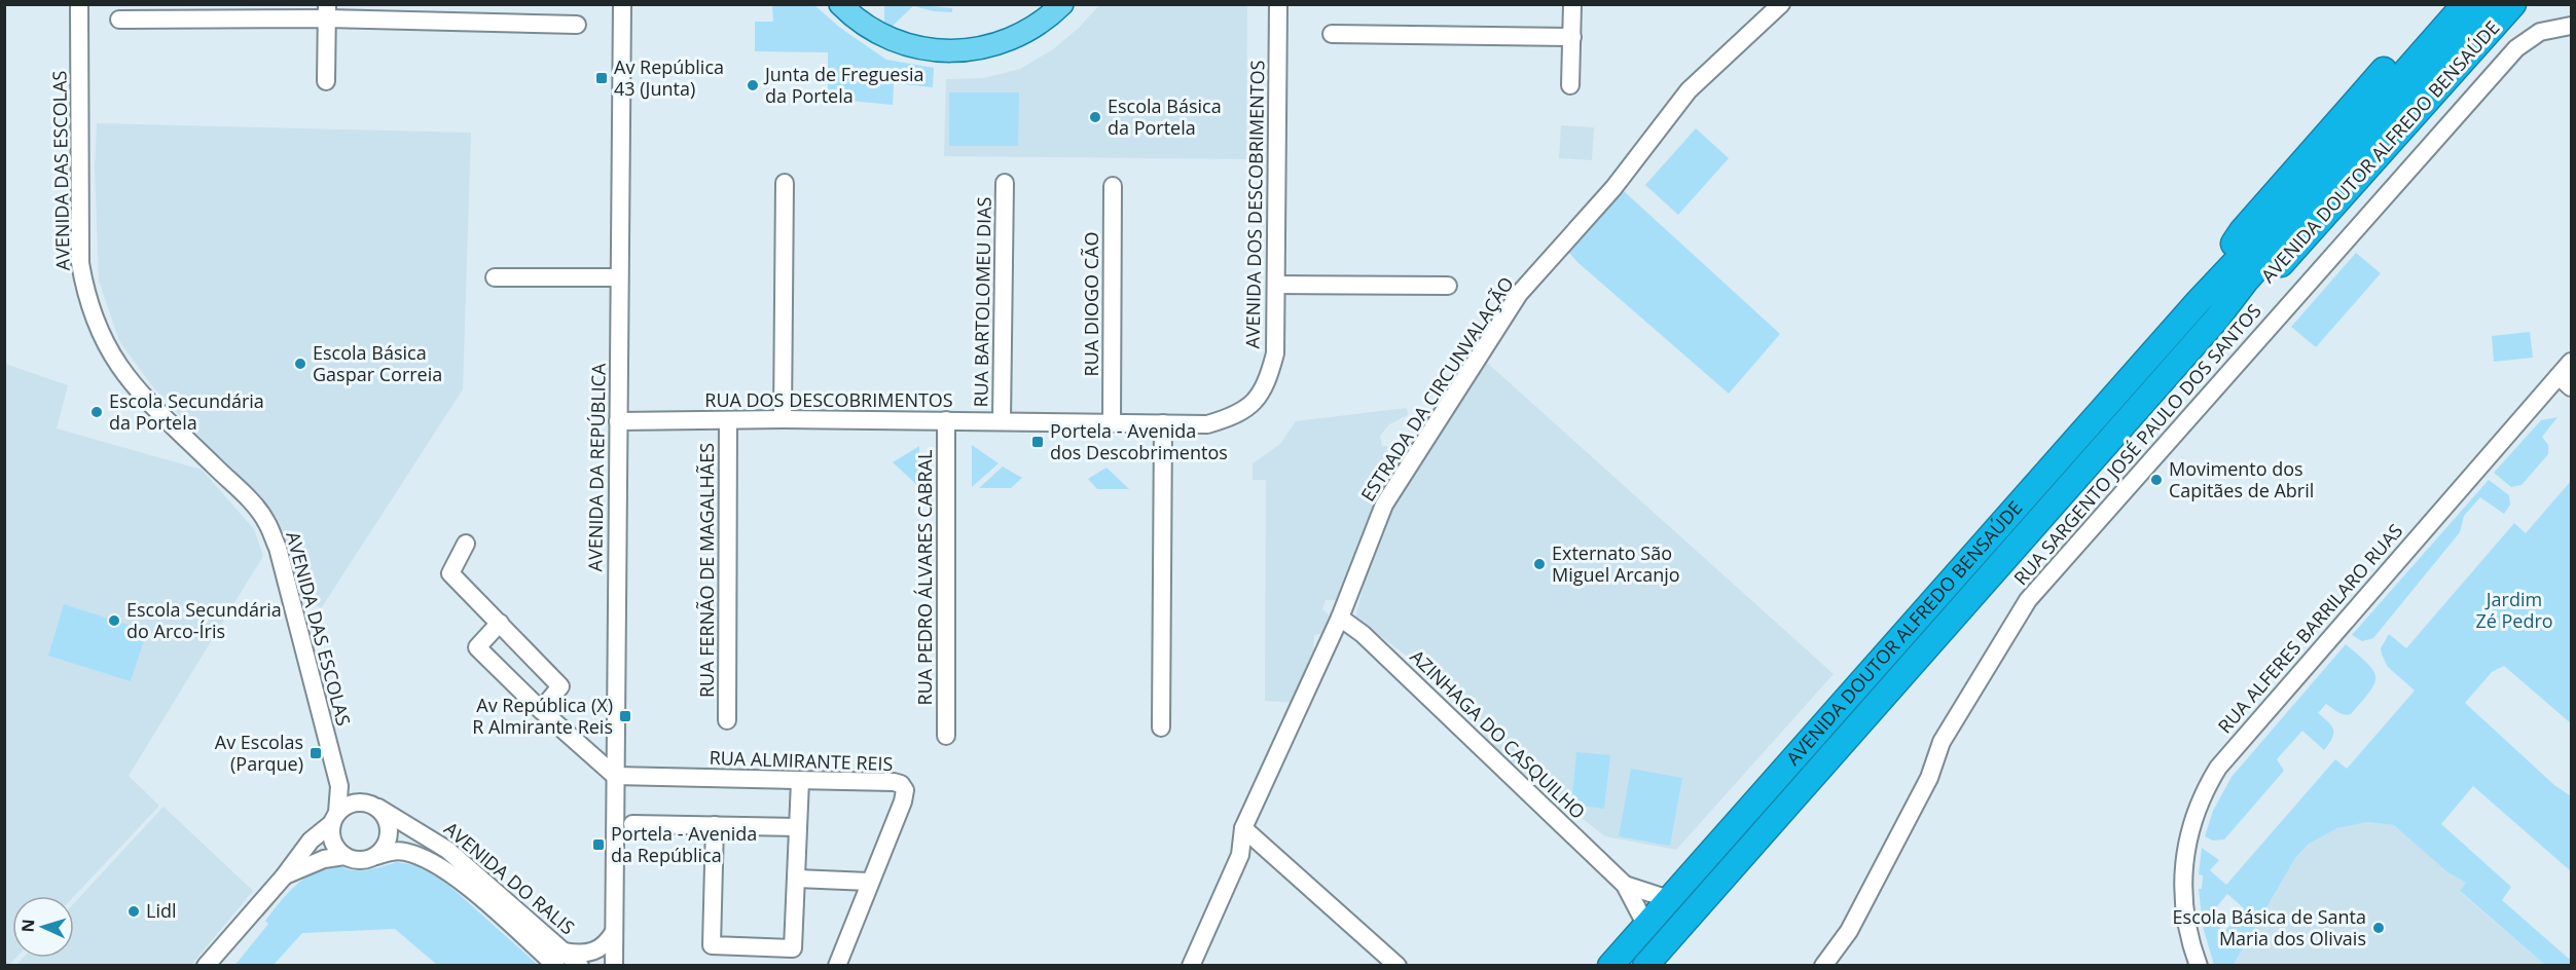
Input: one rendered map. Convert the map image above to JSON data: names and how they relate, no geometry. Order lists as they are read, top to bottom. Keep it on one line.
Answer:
{"streets":{"highway":["AVENIDA DOUTOR ALFREDO BENSAÚDE"],"street":["AVENIDA DAS ESCOLAS","AVENIDA DOS DESCOBRIMENTOS","RUA BARTOLOMEU DIAS","RUA DIOGO CÃO","ESTRADA DA CIRCUNVALAÇÃO","RUA DOS DESCOBRIMENTOS","RUA SARGENTO JOSÉ PAULO DOS SANTOS","AVENIDA DA REPÚBLICA","RUA FERNÃO DE MAGALHÃES","RUA PEDRO ÁLVARES CABRAL","RUA ALFERES BARRILARO RUAS","AZINHAGA DO CASQUILHO","RUA ALMIRANTE REIS","AVENIDA DO RALIS"]},"crossings":[["AVENIDA DOUTOR ALFREDO BENSAÚDE","AZINHAGA DO CASQUILHO"],["AVENIDA DAS ESCOLAS","AVENIDA DO RALIS"],["AVENIDA DOS DESCOBRIMENTOS","RUA DIOGO CÃO"],["AVENIDA DOS DESCOBRIMENTOS","RUA DOS DESCOBRIMENTOS"],["RUA BARTOLOMEU DIAS","RUA DOS DESCOBRIMENTOS"],["ESTRADA DA CIRCUNVALAÇÃO","AZINHAGA DO CASQUILHO"],["RUA DOS DESCOBRIMENTOS","AVENIDA DA REPÚBLICA"],["RUA DOS DESCOBRIMENTOS","RUA FERNÃO DE MAGALHÃES"],["RUA DOS DESCOBRIMENTOS","RUA PEDRO ÁLVARES CABRAL"],["AVENIDA DA REPÚBLICA","RUA ALMIRANTE REIS"]],"parks":["Jardim Zé Pedro"],"places":{"transit":["Av República 43 (Junta)","Portela - Avenida dos Descobrimentos","Av República (X) R Almirante Reis","Av Escolas (Parque)","Portela - Avenida da República"],"other":["Junta de Freguesia da Portela","Escola Básica da Portela","Escola Básica Gaspar Correia","Escola Secundária da Portela","Movimento dos Capitães de Abril","Externato São Miguel Arcanjo","Escola Secundária do Arco-Íris","Lidl","Escola Básica de Santa Maria dos Olivais"]},"north":"left"}
